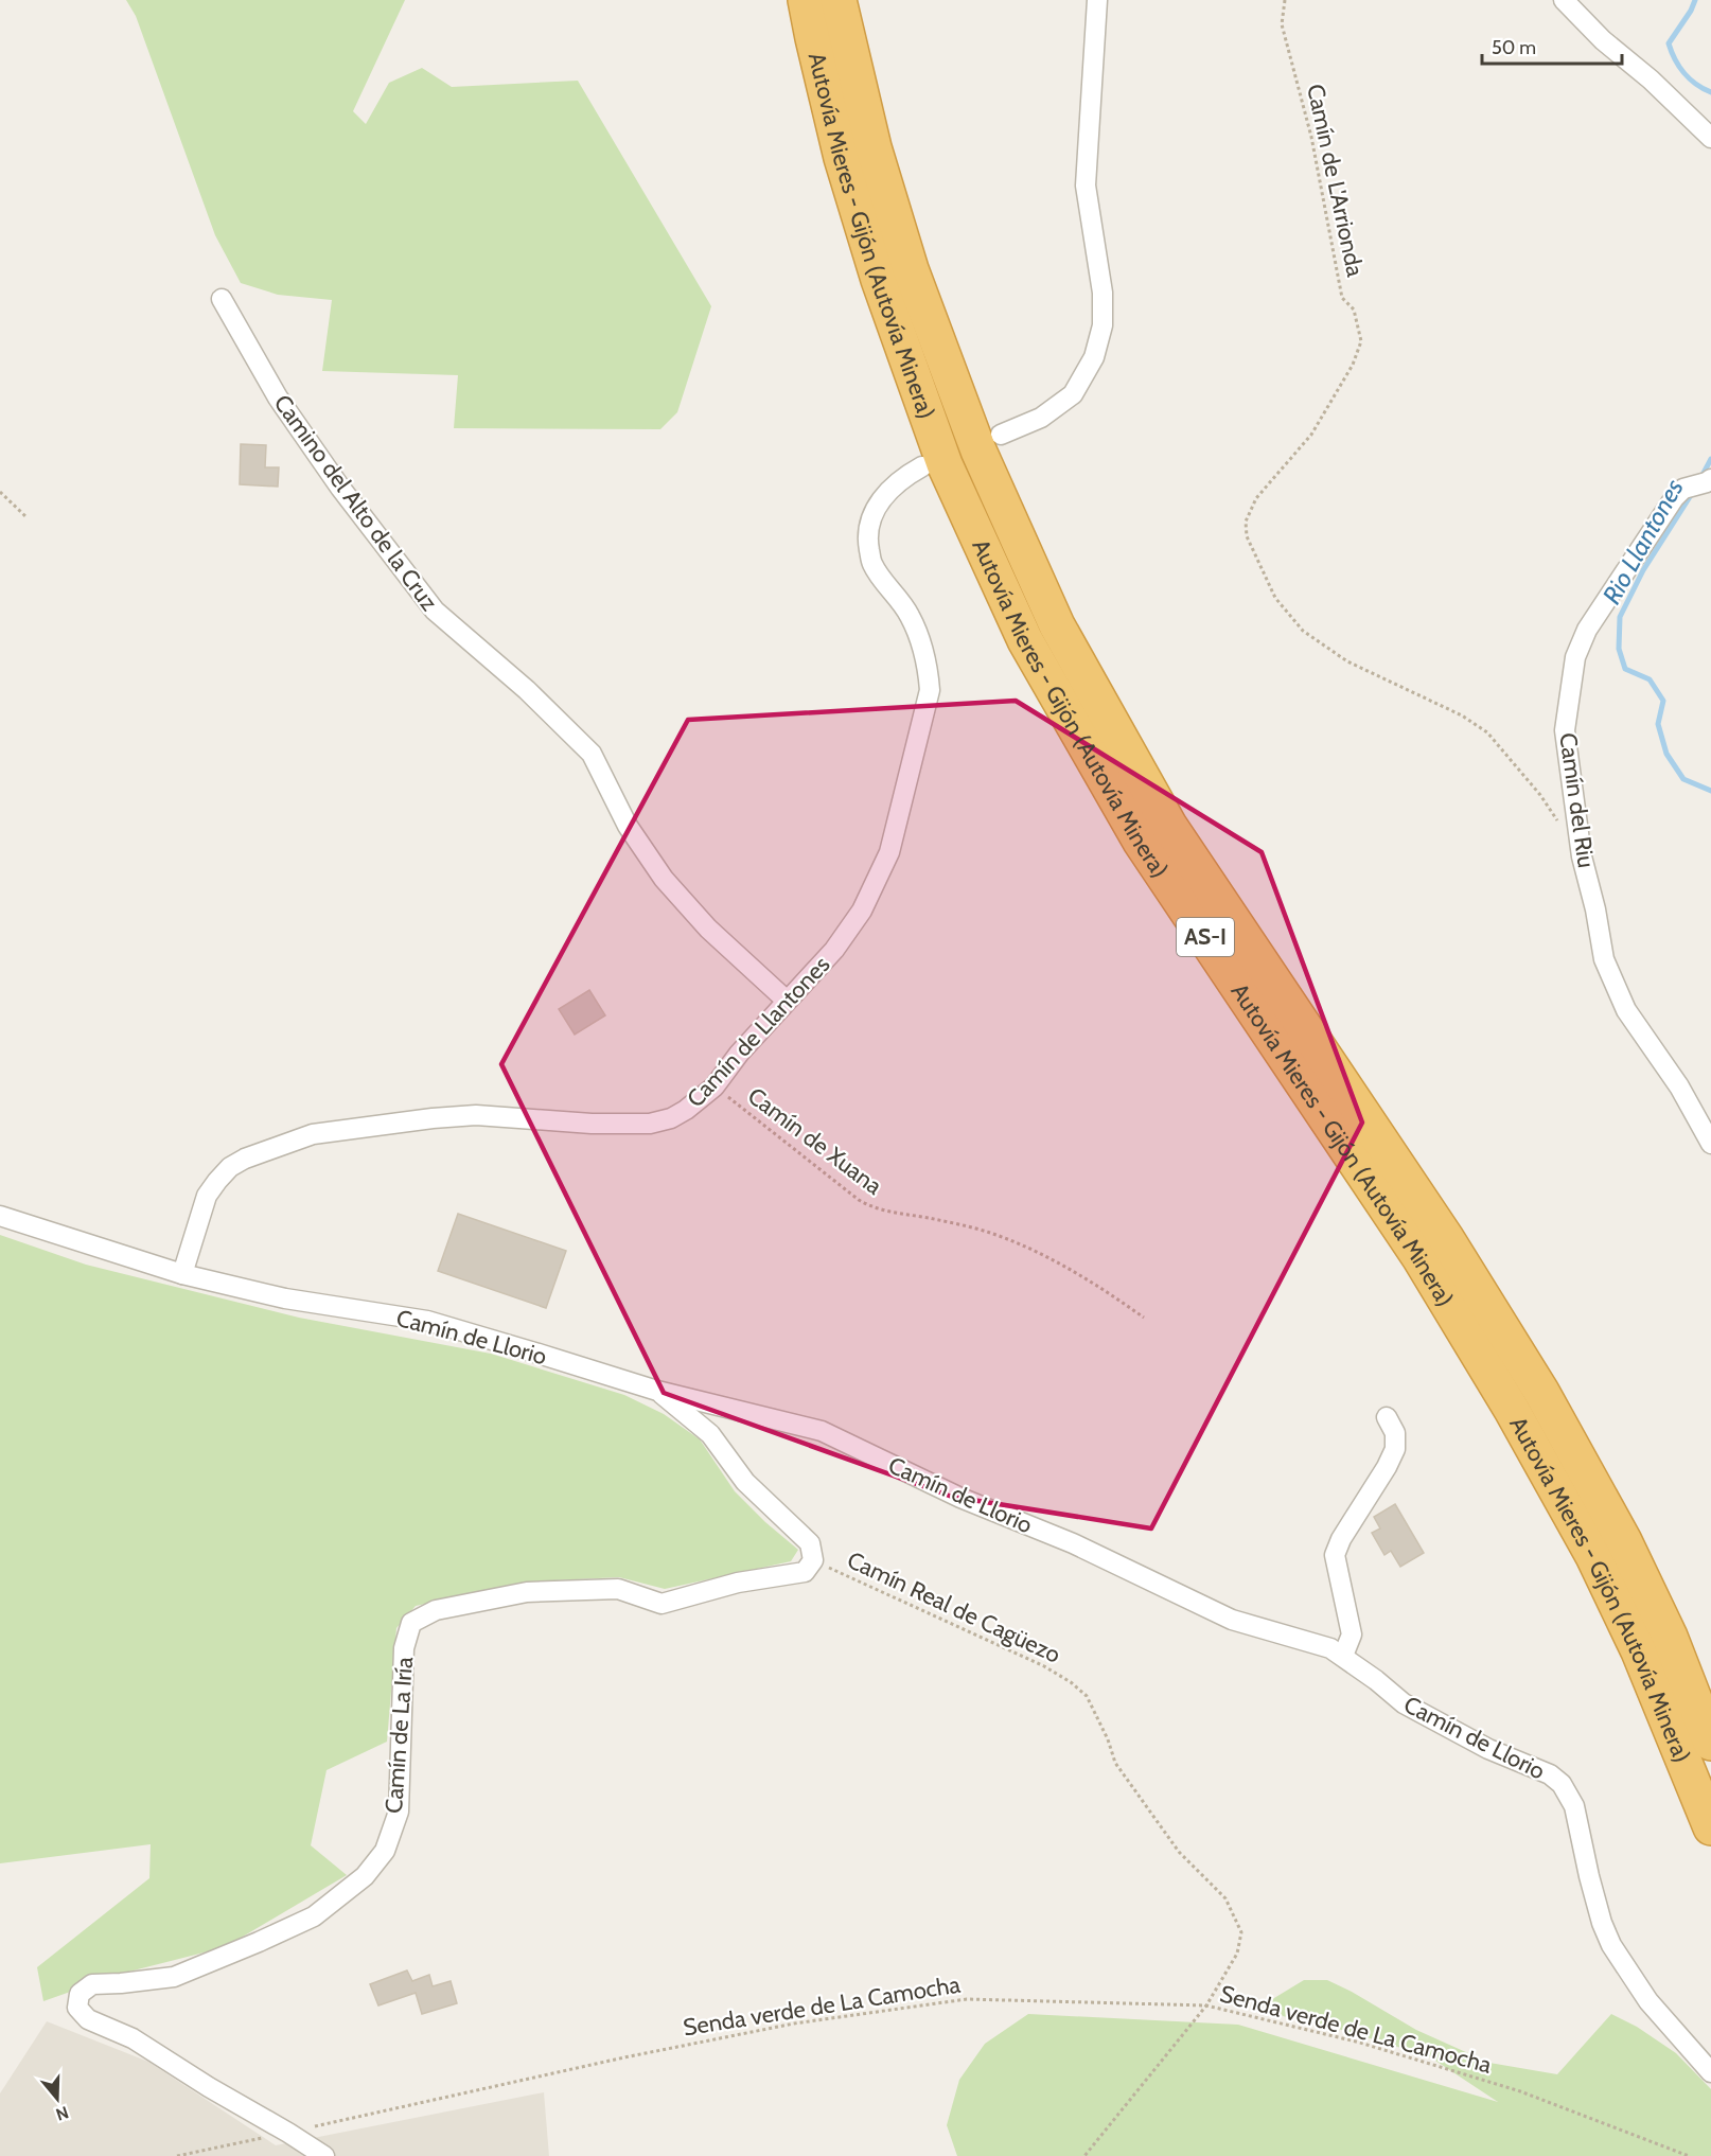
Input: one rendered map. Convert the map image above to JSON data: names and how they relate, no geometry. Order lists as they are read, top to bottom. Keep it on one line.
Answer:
{"streets":{"highway":["Autovía Mieres - Gijón (Autovía Minera)","AS-I"],"street":["Camino del Alto de la Cruz","Camín del Riu","Camín de Llantones","Camín de Llorio","Camín de La Iría"],"path":["Camín de L'Arrionda","Camín de Xuana","Camín Real de Cagüezo","Senda verde de La Camocha"]},"crossings":[["Camín de L'Arrionda","Camín del Riu"],["Camino del Alto de la Cruz","Camín de Llantones"],["Camín de Llantones","Camín de Xuana"],["Camín de Llantones","Camín de Llorio"],["Camín Real de Cagüezo","Camín de La Iría"],["Camín Real de Cagüezo","Senda verde de La Camocha"],["Camín de La Iría","Senda verde de La Camocha"]],"water":["Rio Llantones"],"scale_bar":"50 m","north":"bottom"}
